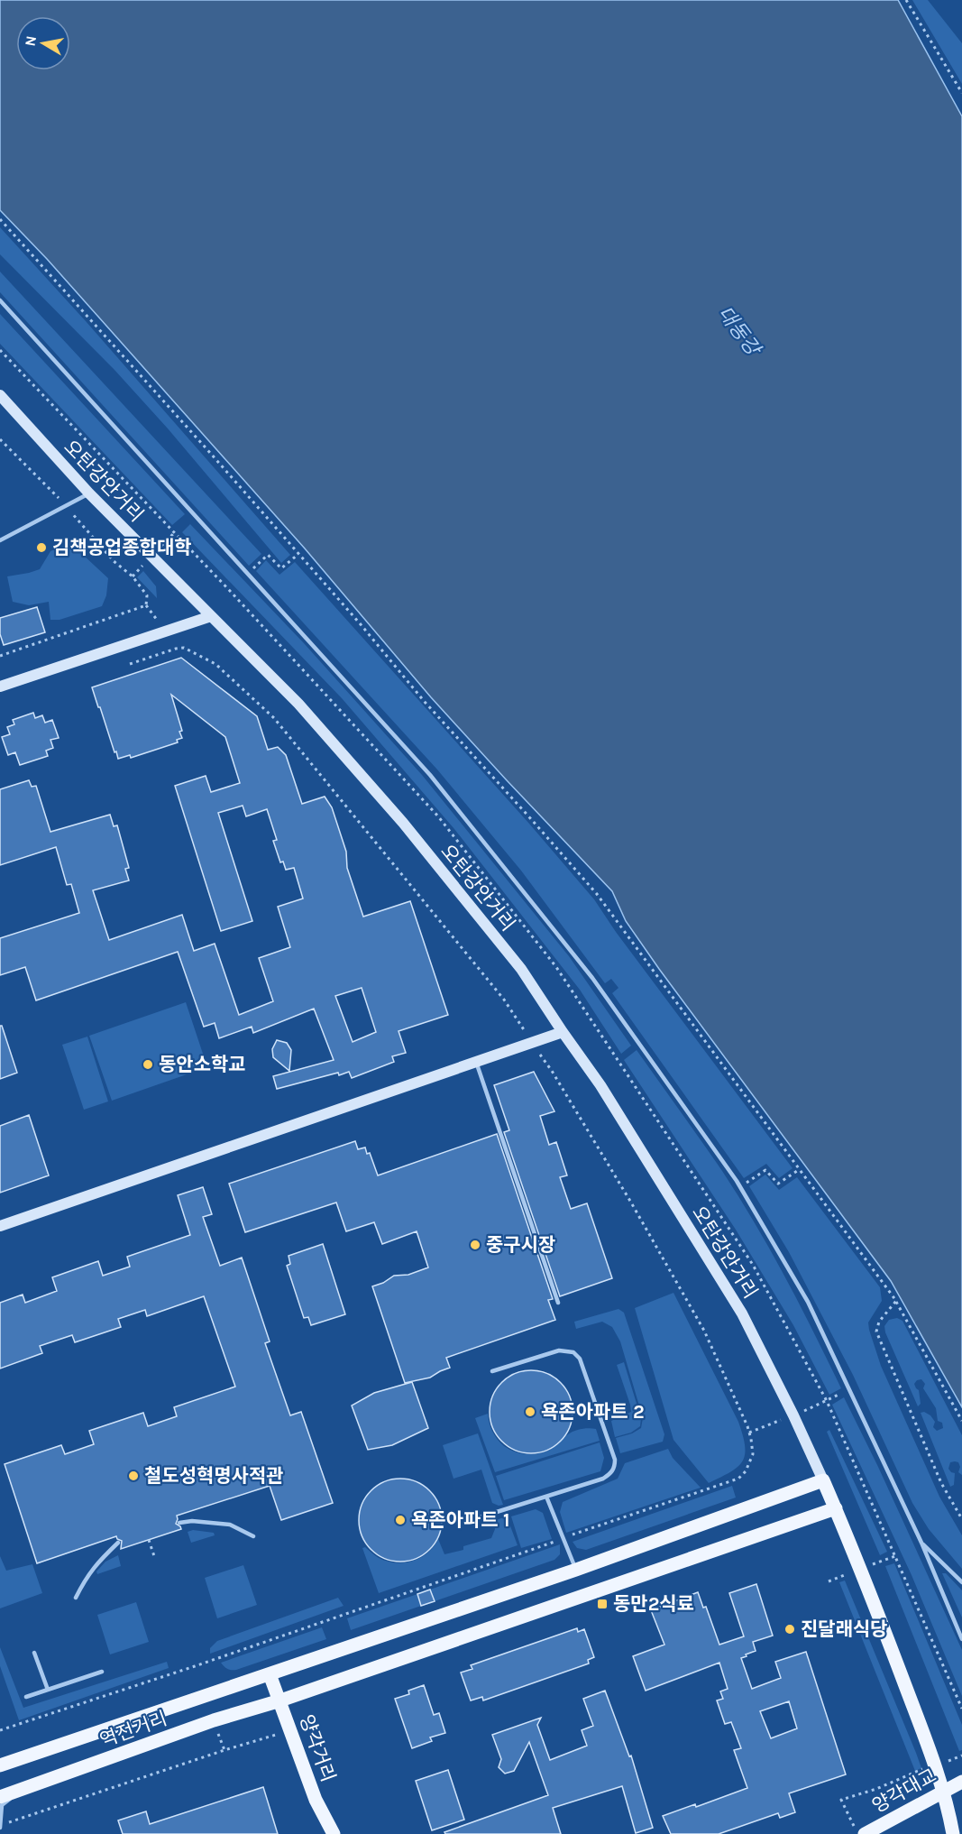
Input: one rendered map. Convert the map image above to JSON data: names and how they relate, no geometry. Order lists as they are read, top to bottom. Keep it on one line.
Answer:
{"streets":{"main road":["오탄강안거리","역전거리","양각거리","양각대교"]},"crossings":[["오탄강안거리","역전거리"],["역전거리","양각거리"]],"water":["대동강"],"places":{"other":["김책공업종합대학","동안소학교","중구시장","욕존아파트 2","철도성혁명사적관","욕존아파트 1","진달래식당"],"transit":["동만2식료"]},"north":"left"}
